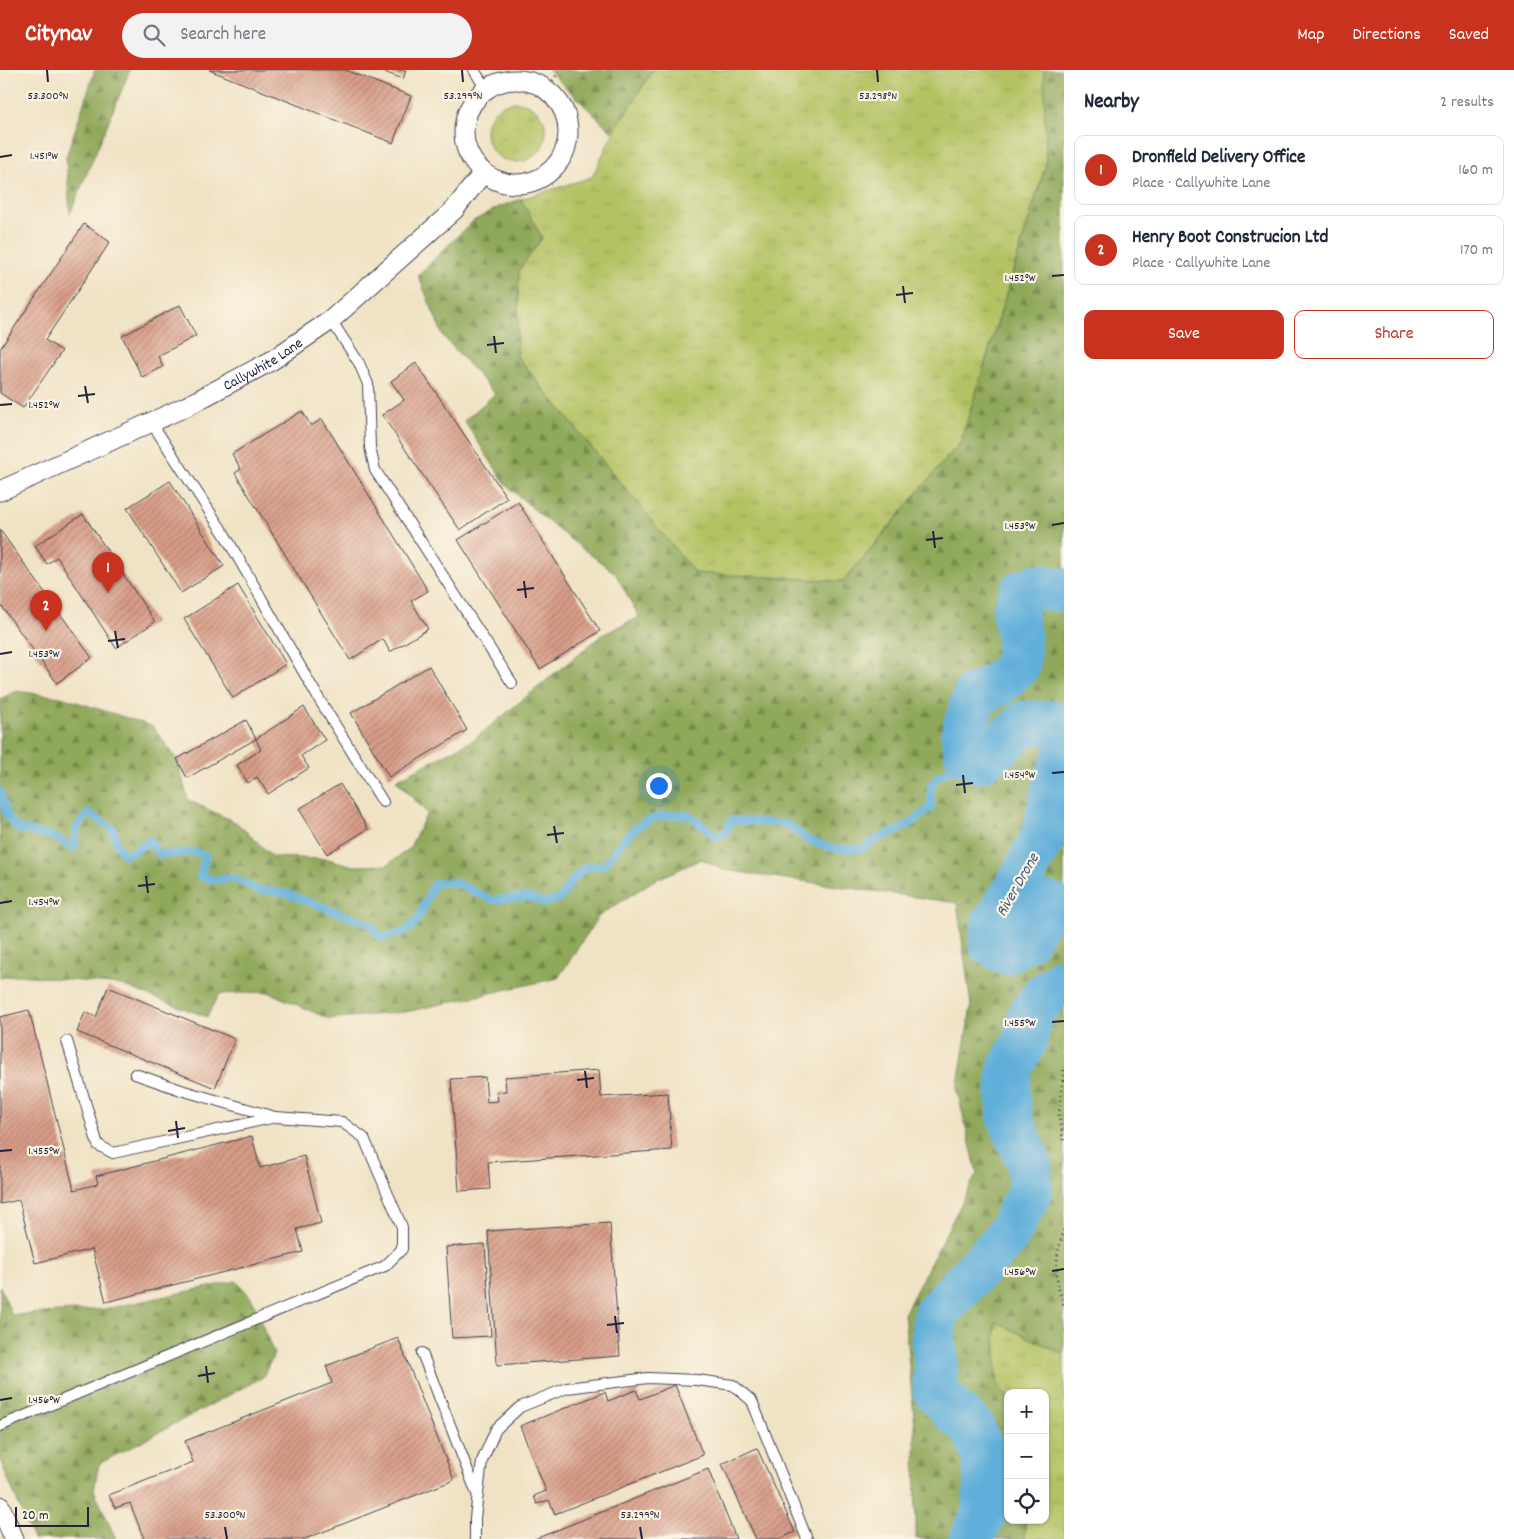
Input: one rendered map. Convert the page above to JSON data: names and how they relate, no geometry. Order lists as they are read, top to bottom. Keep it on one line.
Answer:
{"streets":{"street":["Callywhite Lane"]},"water":["River Drone"],"scale_bar":"20 m","page":{"header":"Citynav","search":"Search here","nav":["Map","Directions","Saved"],"heading":["Nearby","2 results"],"list":[{"mark":"1","name":"Dronfield Delivery Office","note":"Place · Callywhite Lane","value":"160 m"},{"mark":"2","name":"Henry Boot Construcion Ltd","note":"Place · Callywhite Lane","value":"170 m"}],"buttons":["Save","Share"],"pins":["1","2"],"map_buttons":["+","−"],"scale":"20 m"},"coordinates":["53.300°N","53.299°N","53.298°N","1.451°W","1.452°W","1.453°W","1.454°W","1.455°W","1.456°W"]}
